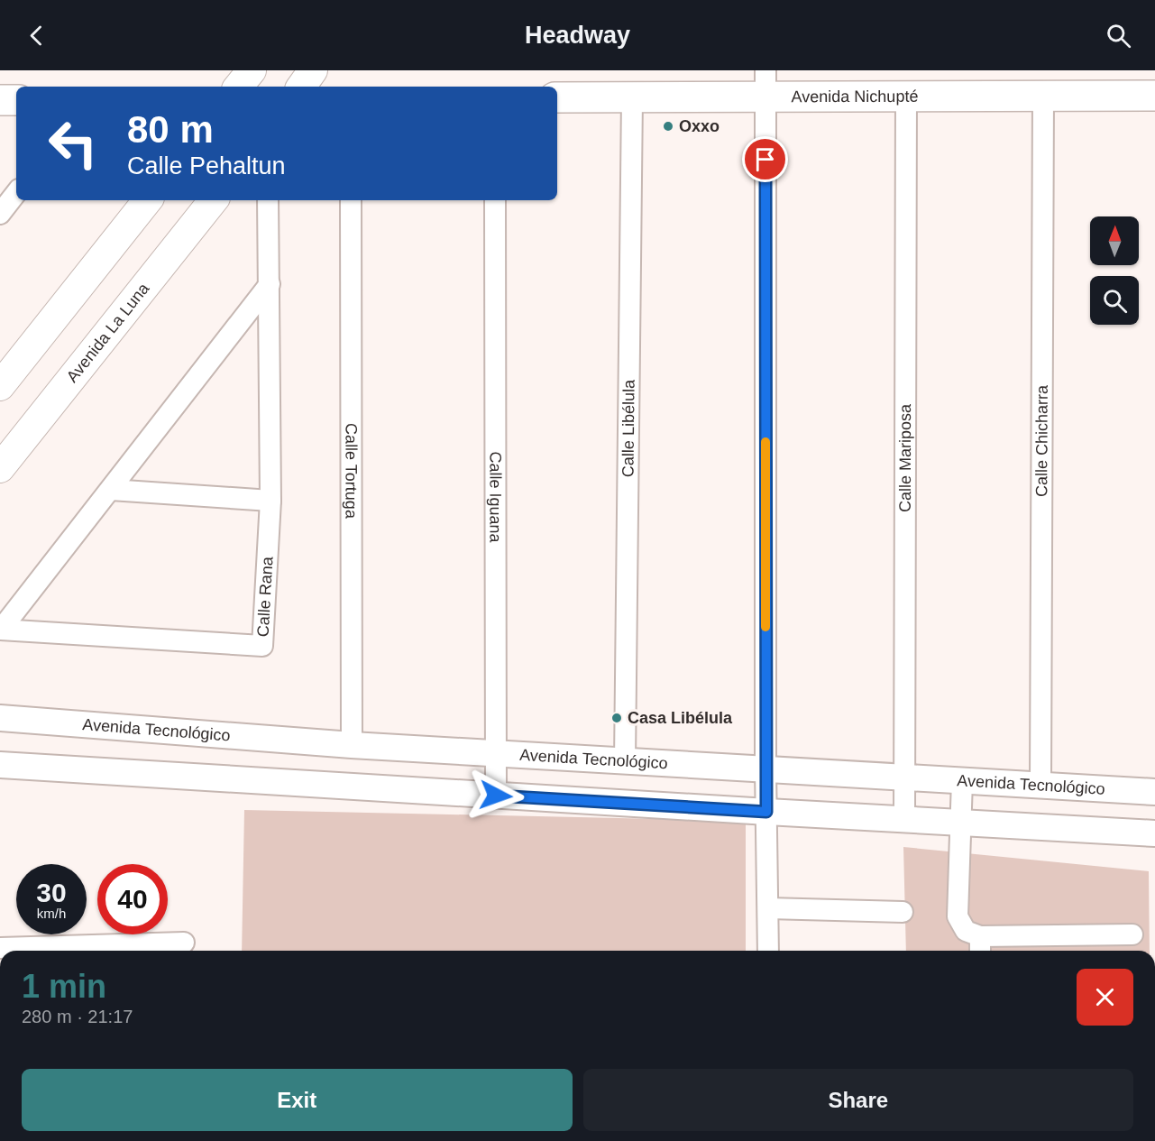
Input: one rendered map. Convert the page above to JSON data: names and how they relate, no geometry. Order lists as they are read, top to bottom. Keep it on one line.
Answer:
{"streets":{"main road":["Avenida Nichupté","Avenida La Luna"],"street":["Calle Libélula","Calle Chicharra","Calle Mariposa","Calle Tortuga","Calle Iguana","Calle Rana","Avenida Tecnológico"]},"crossings":[["Avenida Nichupté","Calle Libélula"],["Avenida Nichupté","Calle Chicharra"],["Avenida Nichupté","Calle Mariposa"],["Calle Libélula","Avenida Tecnológico"],["Calle Chicharra","Avenida Tecnológico"],["Calle Mariposa","Avenida Tecnológico"],["Calle Tortuga","Avenida Tecnológico"],["Calle Iguana","Avenida Tecnológico"]],"places":["Oxxo","Casa Libélula"],"north":"top","page":{"header":"Headway","turn":["80 m","Calle Pehaltun"],"speed":"30 km/h","limit":"40","heading":["1 min","280 m · 21:17"],"buttons":["Exit","Share"]}}
